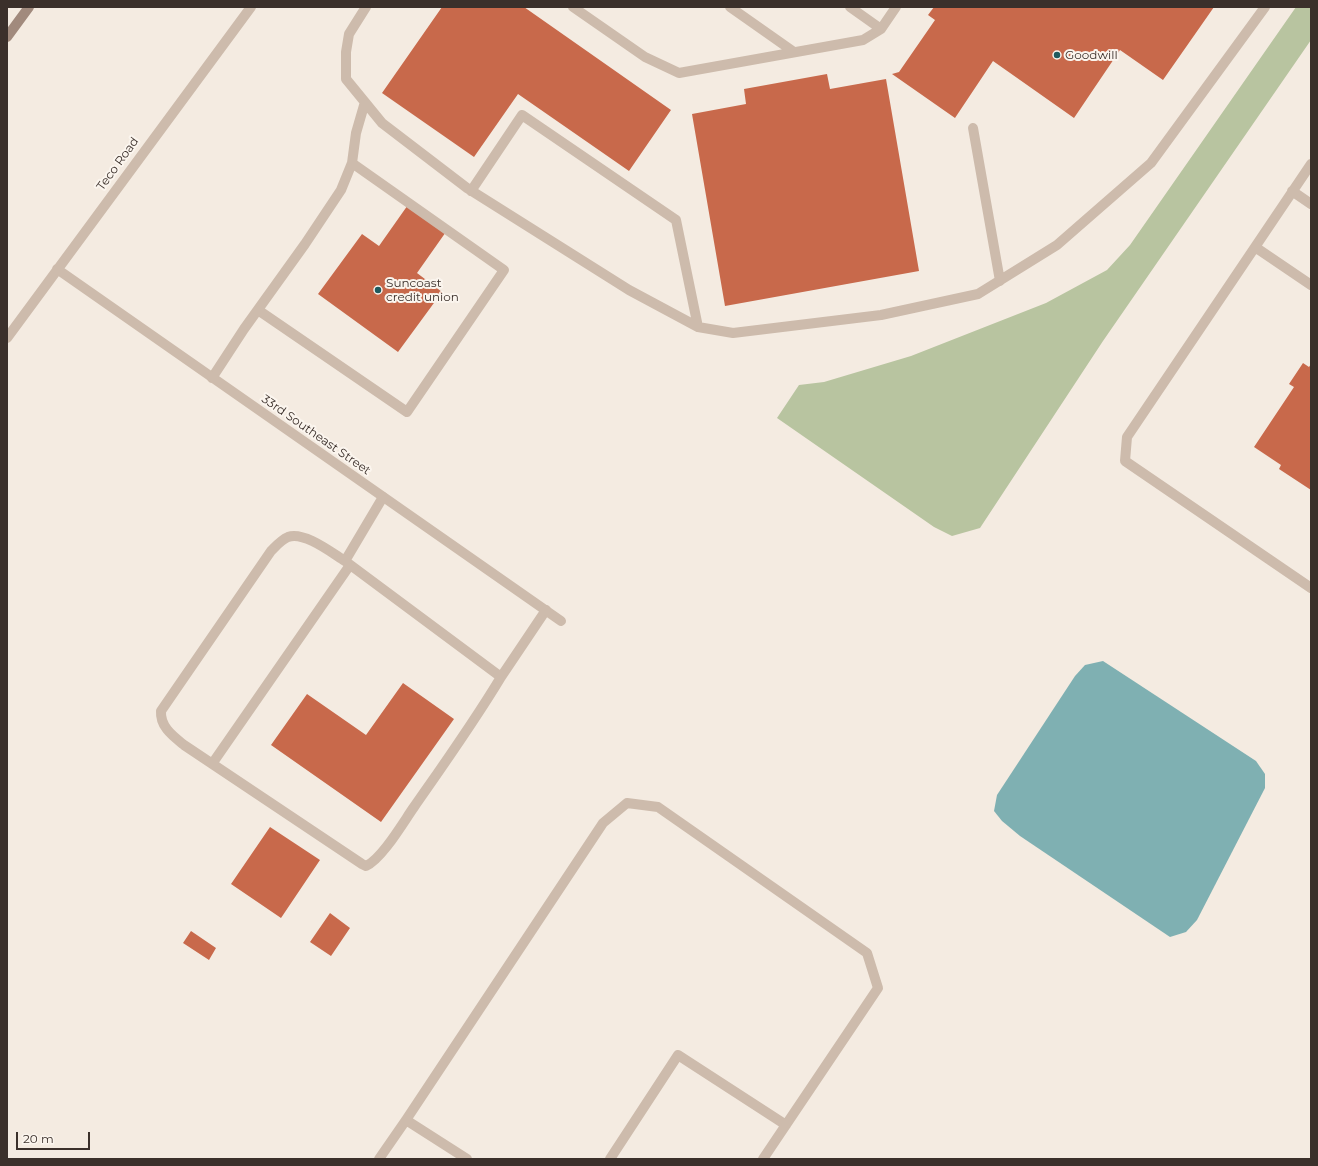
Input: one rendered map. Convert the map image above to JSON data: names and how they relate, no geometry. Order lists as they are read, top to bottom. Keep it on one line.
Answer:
{"streets":{"street":["Teco Road","33rd Southeast Street"]},"crossings":[["Teco Road","33rd Southeast Street"]],"places":["Goodwill","Suncoast credit union"],"scale_bar":"20 m"}
